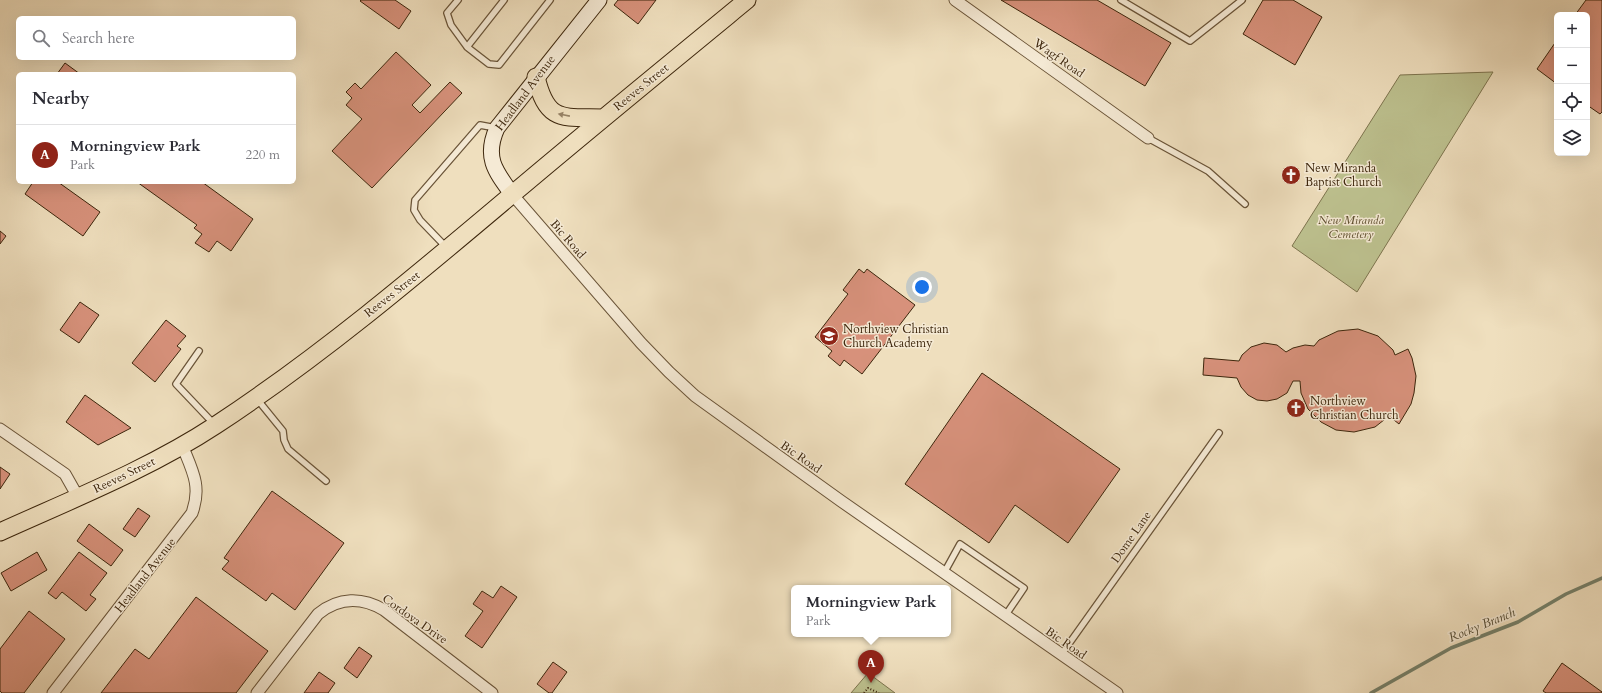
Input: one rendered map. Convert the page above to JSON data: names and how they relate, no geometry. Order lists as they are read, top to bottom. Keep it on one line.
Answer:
{"streets":{"main road":["Reeves Street","Headland Avenue"],"street":["Wagf Road","Bic Road","Cordova Drive"],"lane":["Dome Lane"]},"crossings":[["Reeves Street","Headland Avenue"],["Reeves Street","Bic Road"],["Headland Avenue","Bic Road"],["Bic Road","Dome Lane"]],"water":["Rocky Branch"],"parks":["New Miranda Cemetery"],"places":{"church":["New Miranda Baptist Church","Northview Christian Church"],"school or university":["Northview Christian Church Academy"]},"page":{"map_buttons":["+","−"],"search":"Search here","heading":"Nearby","list":[{"mark":"A","name":"Morningview Park","note":"Park","value":"220 m"}],"popup":["Morningview Park","Park"],"pins":"A"}}
